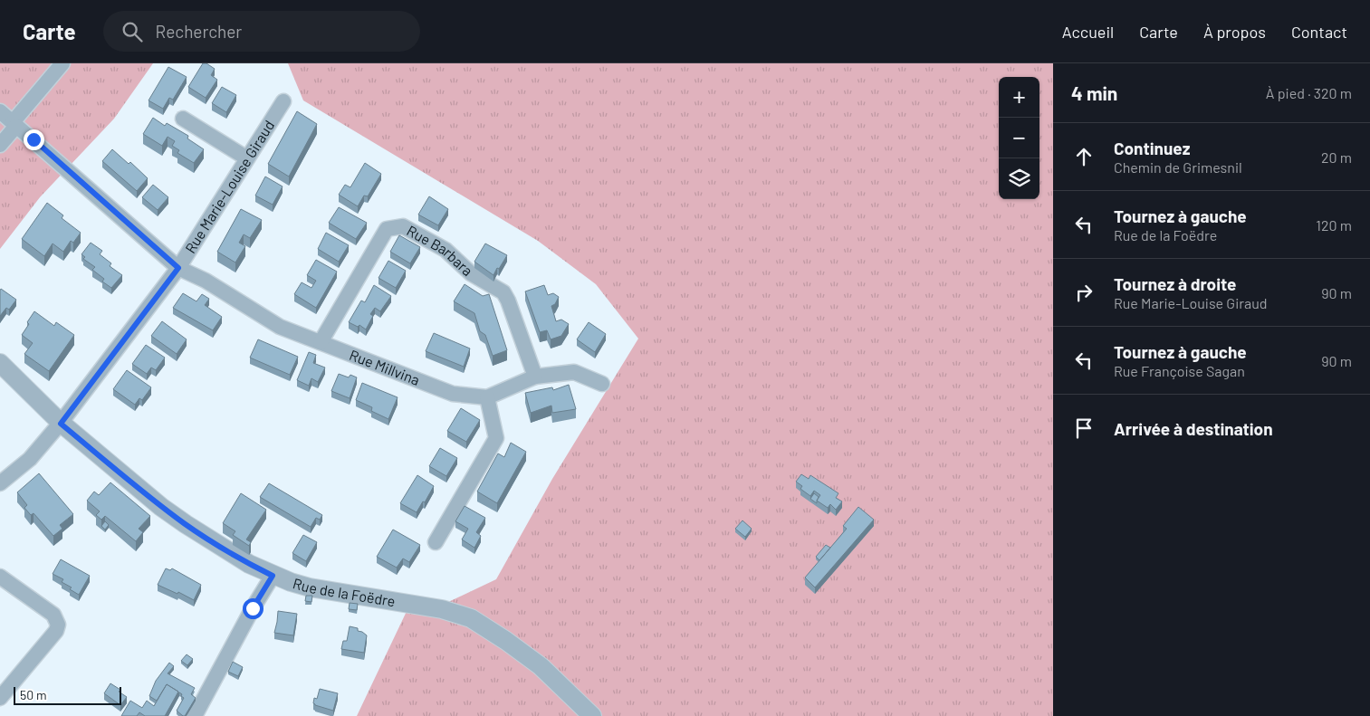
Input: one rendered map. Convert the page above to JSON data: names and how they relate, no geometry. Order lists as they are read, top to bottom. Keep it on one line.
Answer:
{"streets":{"street":["Rue Marie-Louise Giraud","Rue Barbara","Rue Millvina","Rue de la Foëdre"]},"crossings":[["Rue Marie-Louise Giraud","Rue Millvina"],["Rue Marie-Louise Giraud","Rue de la Foëdre"],["Rue Barbara","Rue Millvina"]],"scale_bar":"50 m","page":{"header":"Carte","search":"Rechercher","nav":["Accueil","Carte","À propos","Contact"],"heading":["4 min","À pied · 320 m"],"map_buttons":["+","−"],"list":[["Continuez","Chemin de Grimesnil","20 m"],["Tournez à gauche","Rue de la Foëdre","120 m"],["Tournez à droite","Rue Marie-Louise Giraud","90 m"],["Tournez à gauche","Rue Françoise Sagan","90 m"],"Arrivée à destination"],"scale":"50 m"}}
